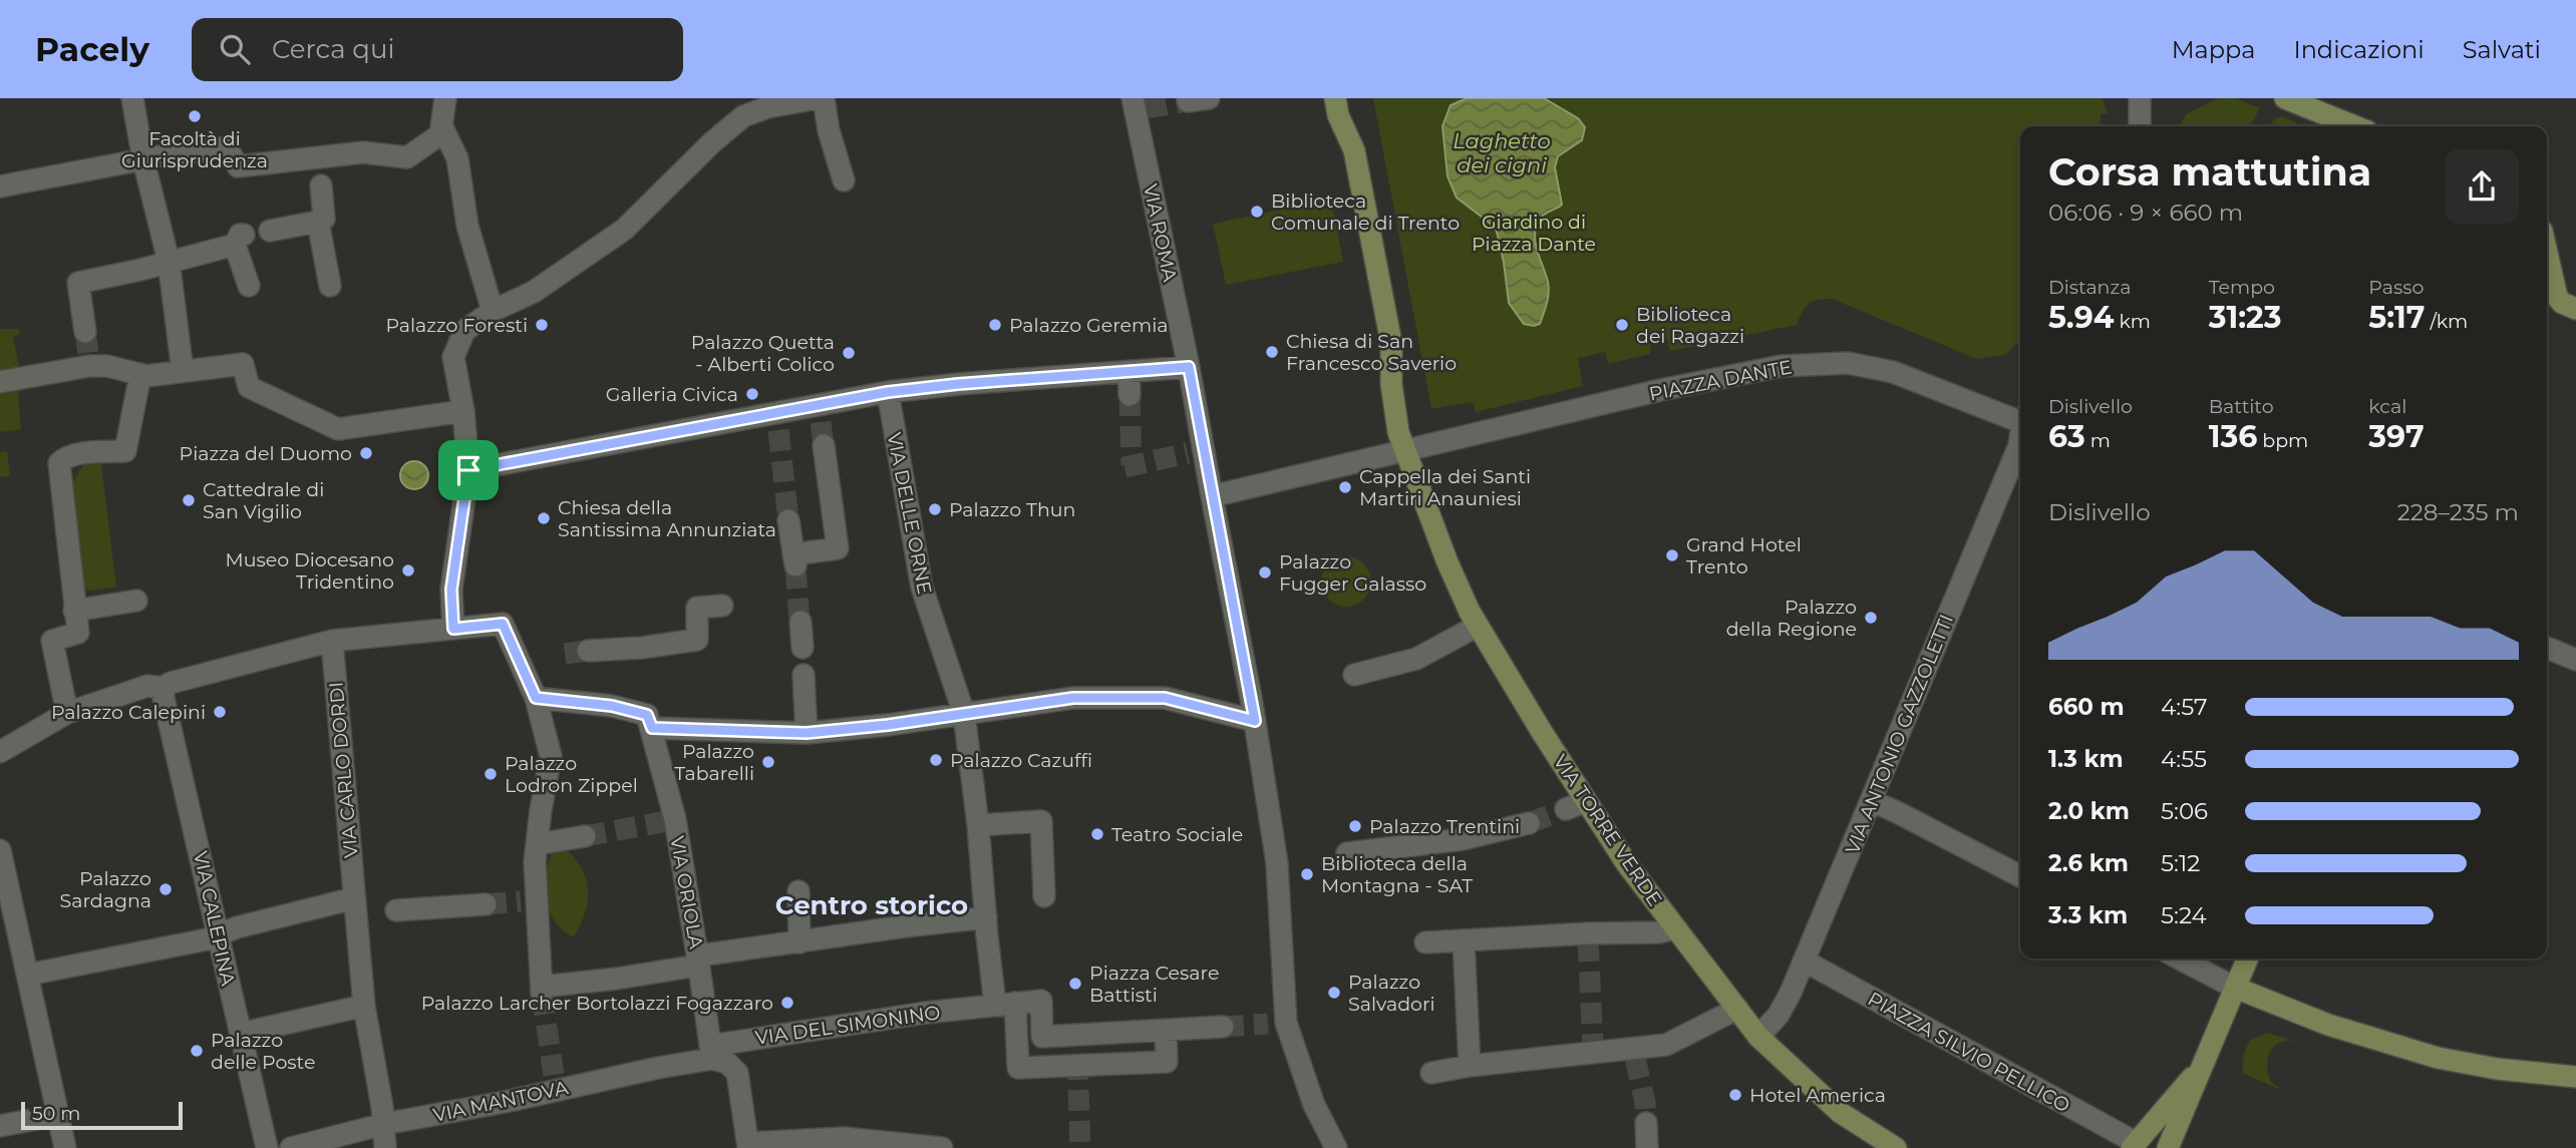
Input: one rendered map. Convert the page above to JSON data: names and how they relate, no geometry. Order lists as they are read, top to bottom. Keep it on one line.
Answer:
{"streets":{"main road":["VIA TORRE VERDE"],"street":["VIA ROMA","PIAZZA DANTE","VIA DELLE ORNE","VIA ANTONIO GAZZOLETTI","VIA CARLO DORDI","VIA ORIOLA","VIA CALEPINA","VIA DEL SIMONINO","PIAZZA SILVIO PELLICO","VIA MANTOVA"]},"crossings":[["VIA ROMA","PIAZZA DANTE"],["PIAZZA DANTE","VIA TORRE VERDE"],["VIA ANTONIO GAZZOLETTI","VIA TORRE VERDE"],["VIA ANTONIO GAZZOLETTI","PIAZZA SILVIO PELLICO"],["VIA CARLO DORDI","VIA MANTOVA"],["VIA ORIOLA","VIA DEL SIMONINO"],["VIA ORIOLA","VIA MANTOVA"],["VIA DEL SIMONINO","VIA MANTOVA"]],"districts":["Centro storico"],"water":["Laghetto dei cigni"],"parks":["Giardino di Piazza Dante"],"places":["Facoltà di Giurisprudenza","Biblioteca Comunale di Trento","Palazzo Foresti","Palazzo Geremia","Biblioteca dei Ragazzi","Chiesa di San Francesco Saverio","Palazzo Quetta - Alberti Colico","Galleria Civica","Piazza del Duomo","Cappella dei Santi Martiri Anauniesi","Cattedrale di San Vigilio","Palazzo Thun","Chiesa della Santissima Annunziata","Grand Hotel Trento","Museo Diocesano Tridentino","Palazzo Fugger Galasso","Palazzo della Regione","Palazzo Calepini","Palazzo Cazuffi","Palazzo Tabarelli","Palazzo Lodron Zippel","Palazzo Trentini","Teatro Sociale","Biblioteca della Montagna - SAT","Palazzo Sardagna","Piazza Cesare Battisti","Palazzo Salvadori","Palazzo Larcher Bortolazzi Fogazzaro","Palazzo delle Poste","Hotel America"],"scale_bar":"50 m","page":{"header":"Pacely","search":"Cerca qui","nav":["Mappa","Indicazioni","Salvati"],"heading":["Corsa mattutina","06:06 · 9 × 660 m"],"stats":[["Distanza","5.94 km"],["Tempo","31:23"],["Passo","5:17 /km"],["Dislivello","63 m"],["Battito","136 bpm"],["kcal","397"]],"chart":["Dislivello","228–235 m"],"list":[{"name":"660 m","note":"4:57"},{"name":"1.3 km","note":"4:55"},{"name":"2.0 km","note":"5:06"},{"name":"2.6 km","note":"5:12"},{"name":"3.3 km","note":"5:24"}],"scale":"50 m"}}
